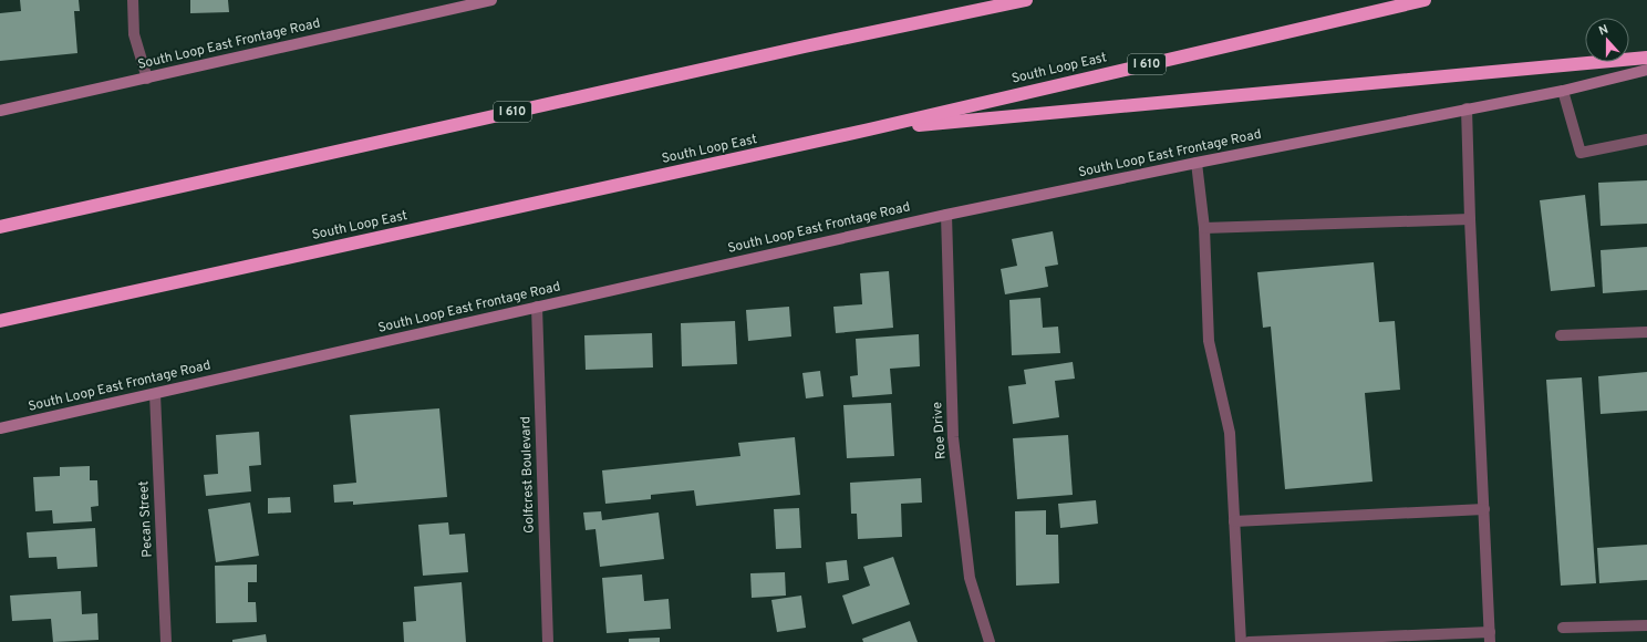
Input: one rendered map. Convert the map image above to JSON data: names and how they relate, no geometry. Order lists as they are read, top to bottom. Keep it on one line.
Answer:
{"streets":{"highway":["I 610","South Loop East"],"main road":["South Loop East Frontage Road"],"street":["Roe Drive","Golfcrest Boulevard","Pecan Street"]},"crossings":[["South Loop East Frontage Road","Roe Drive"],["South Loop East Frontage Road","Golfcrest Boulevard"],["South Loop East Frontage Road","Pecan Street"]],"north":"top"}
